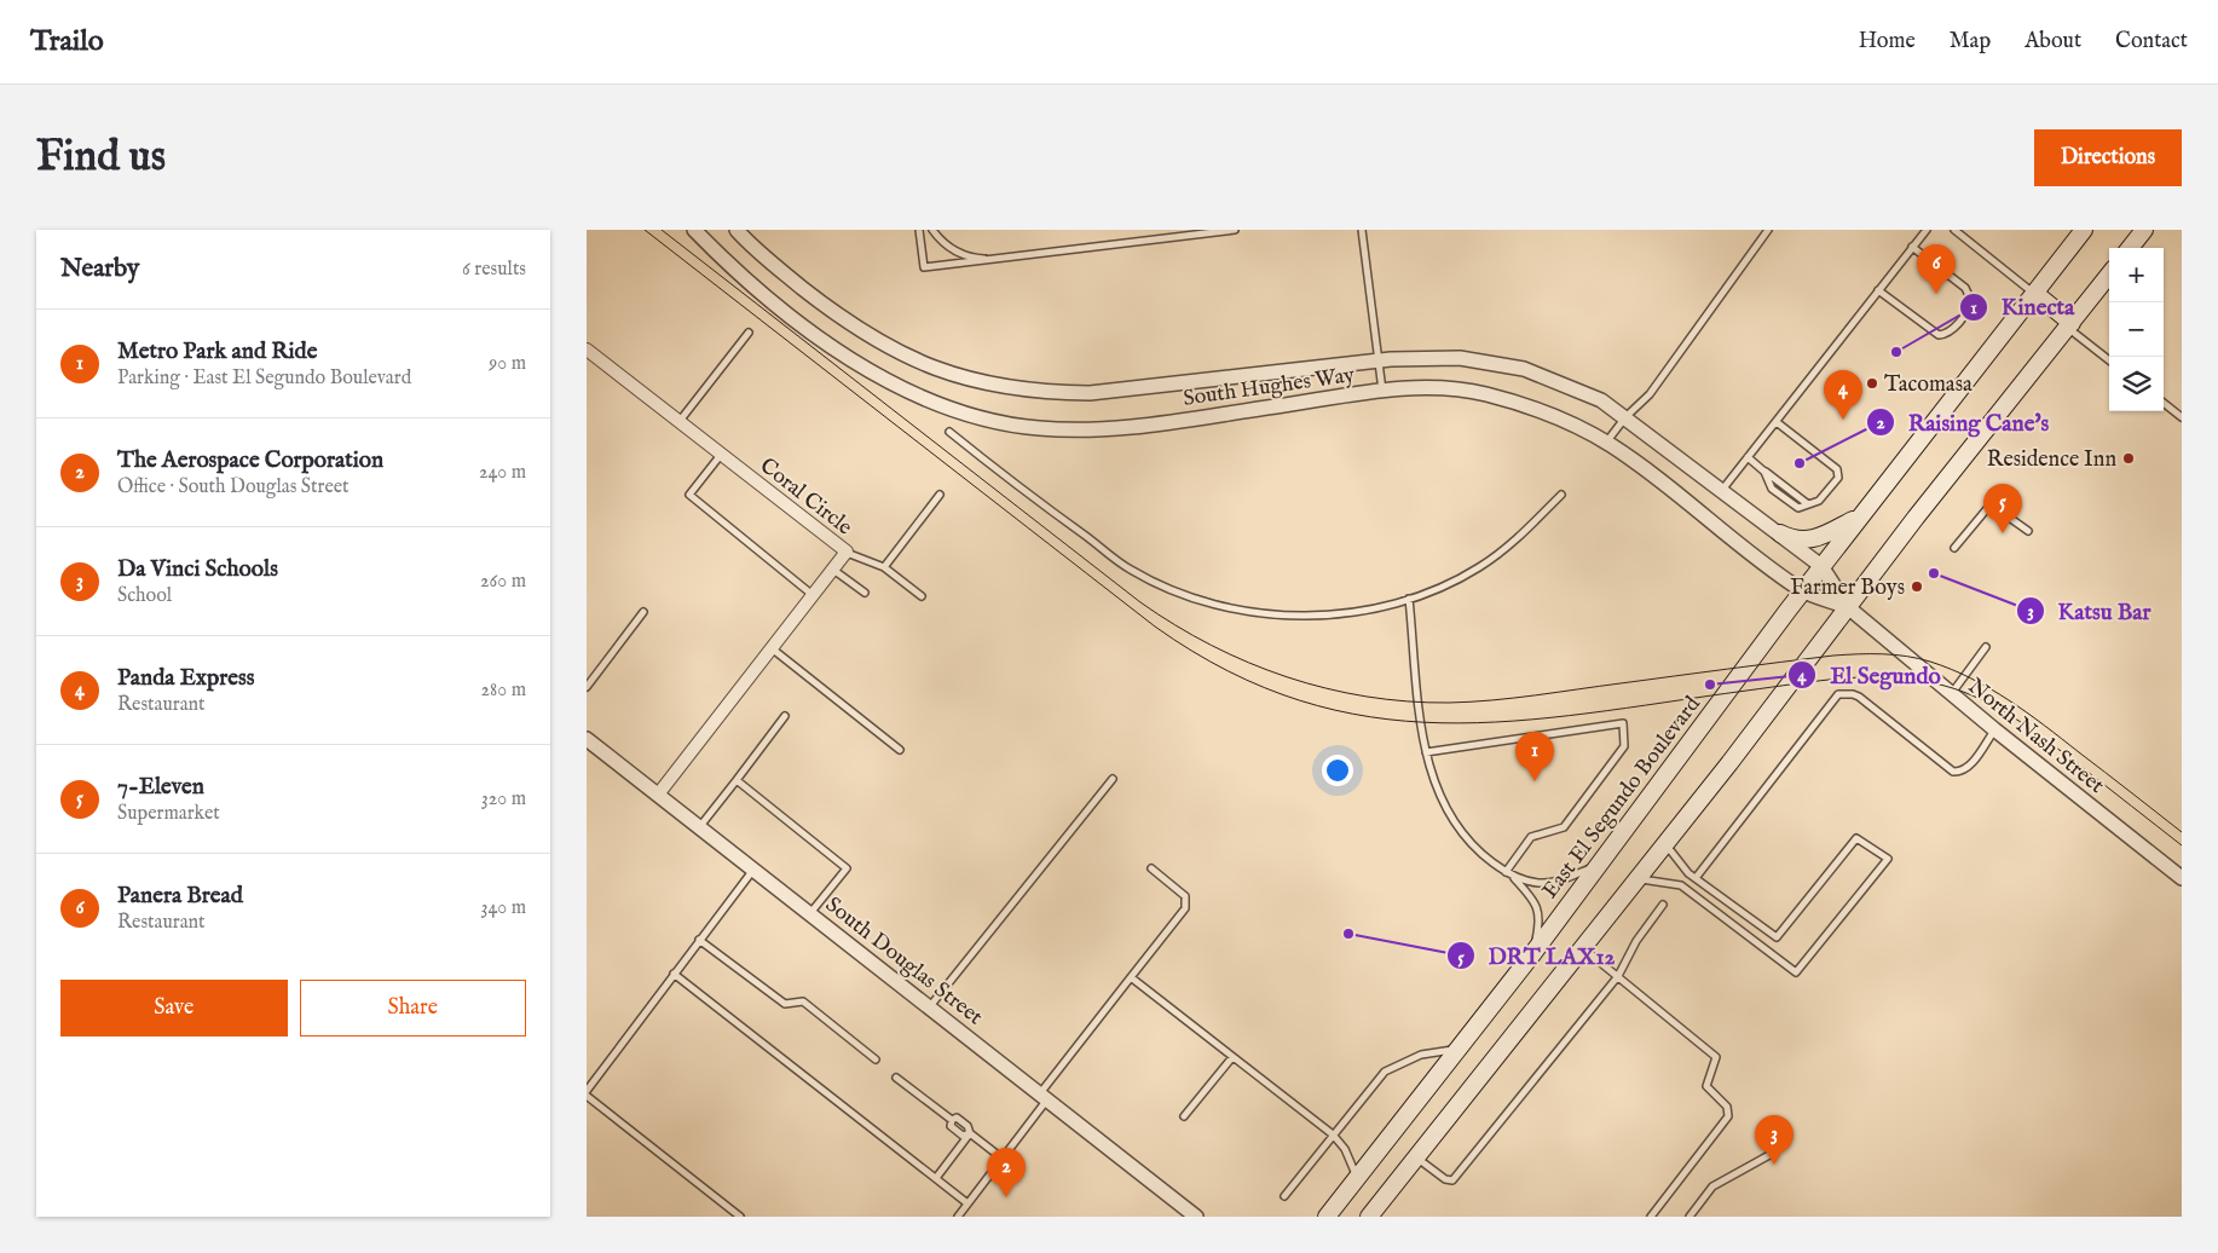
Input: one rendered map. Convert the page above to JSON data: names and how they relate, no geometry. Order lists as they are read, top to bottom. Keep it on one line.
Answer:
{"streets":{"main road":["East El Segundo Boulevard"],"street":["South Hughes Way","Coral Circle","North Nash Street","South Douglas Street"]},"crossings":[["South Hughes Way","North Nash Street"],["South Hughes Way","East El Segundo Boulevard"],["Coral Circle","South Douglas Street"],["North Nash Street","East El Segundo Boulevard"]],"places":["Kinecta","Tacomasa","Residence Inn","Raising Cane's","Katsu Bar","Farmer Boys","El Segundo","DRT LAX12"],"page":{"header":"Trailo","nav":["Home","Map","About","Contact"],"buttons":["Directions",["Save","Share"]],"title":"Find us","heading":["Nearby","6 results"],"pins":["6","4","5","1","3","2"],"map_buttons":["+","−"],"list":[{"mark":"1","name":"Metro Park and Ride","note":"Parking · East El Segundo Boulevard","value":"90 m"},{"mark":"2","name":"The Aerospace Corporation","note":"Office · South Douglas Street","value":"240 m"},{"mark":"3","name":"Da Vinci Schools","note":"School","value":"260 m"},{"mark":"4","name":"Panda Express","note":"Restaurant","value":"280 m"},{"mark":"5","name":"7-Eleven","note":"Supermarket","value":"320 m"},{"mark":"6","name":"Panera Bread","note":"Restaurant","value":"340 m"}]}}
